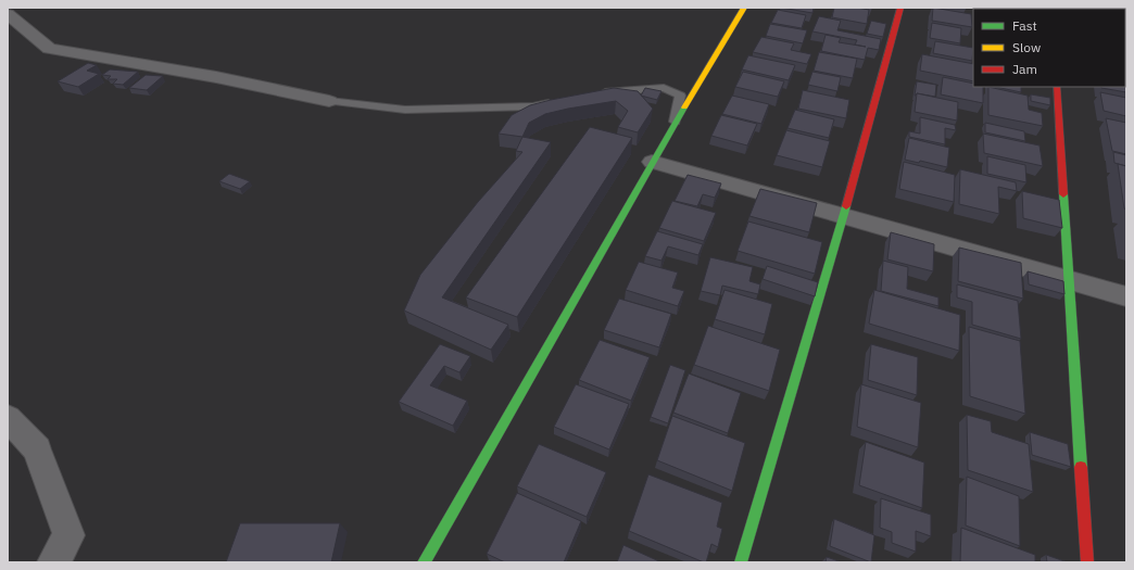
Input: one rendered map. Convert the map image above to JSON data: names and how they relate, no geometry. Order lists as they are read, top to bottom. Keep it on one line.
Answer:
{"legend":["Fast","Slow","Jam"]}
